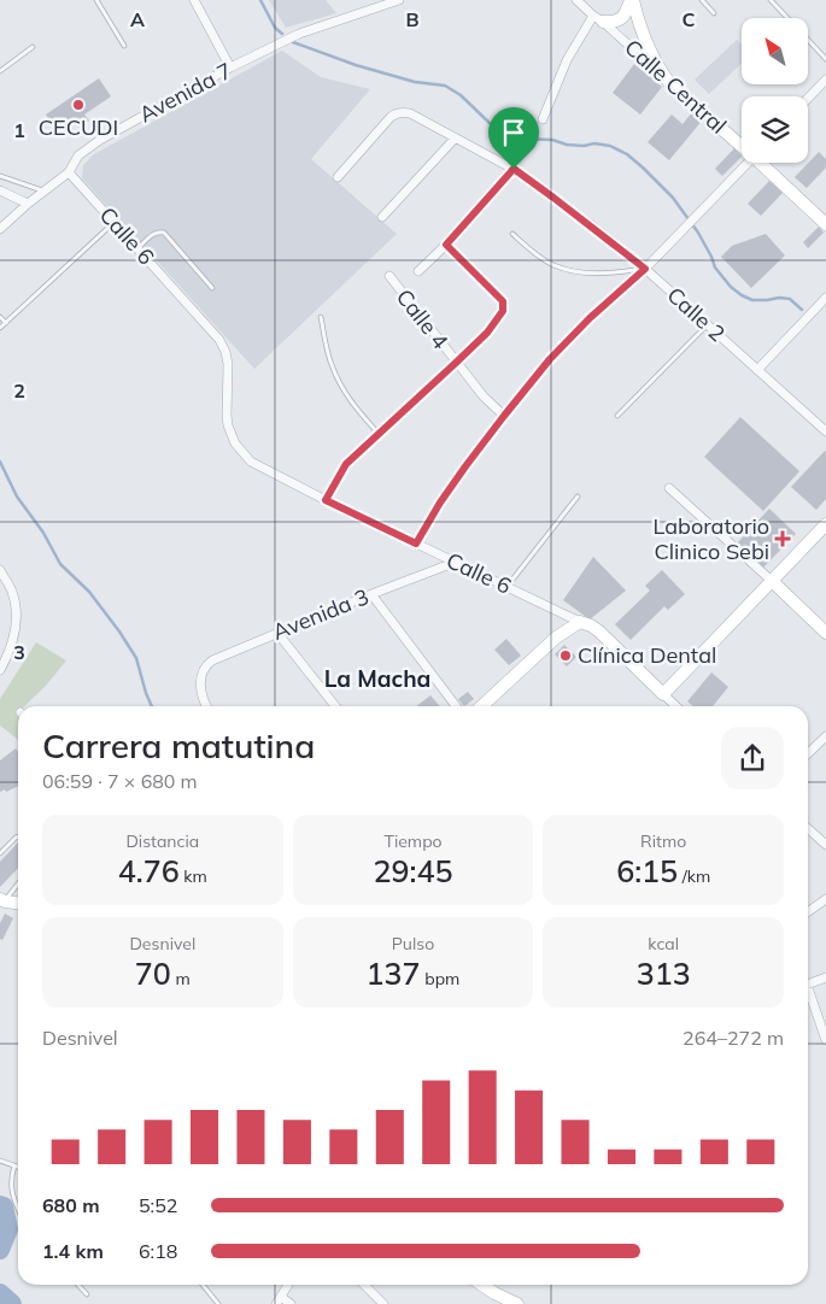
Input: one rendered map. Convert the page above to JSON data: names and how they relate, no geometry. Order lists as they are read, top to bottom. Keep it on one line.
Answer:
{"streets":{"street":["Calle Central","Avenida 7","Calle 6","Calle 2","Calle 4","Avenida 3"]},"crossings":[["Avenida 7","Calle 6"],["Calle 6","Avenida 3"]],"districts":["La Macha"],"places":{"other":["CECUDI","Clínica Dental"],"health":["Laboratorio Clinico Sebi"]},"north":"top left","page":{"heading":["Carrera matutina","06:59 · 7 × 680 m"],"stats":[["Distancia","4.76 km"],["Tiempo","29:45"],["Ritmo","6:15 /km"],["Desnivel","70 m"],["Pulso","137 bpm"],["kcal","313"]],"chart":["Desnivel","264–272 m"],"list":[{"name":"680 m","note":"5:52"},{"name":"1.4 km","note":"6:18"}]},"grid":{"columns":["A","B","C"],"rows":["1","2","3"]}}
